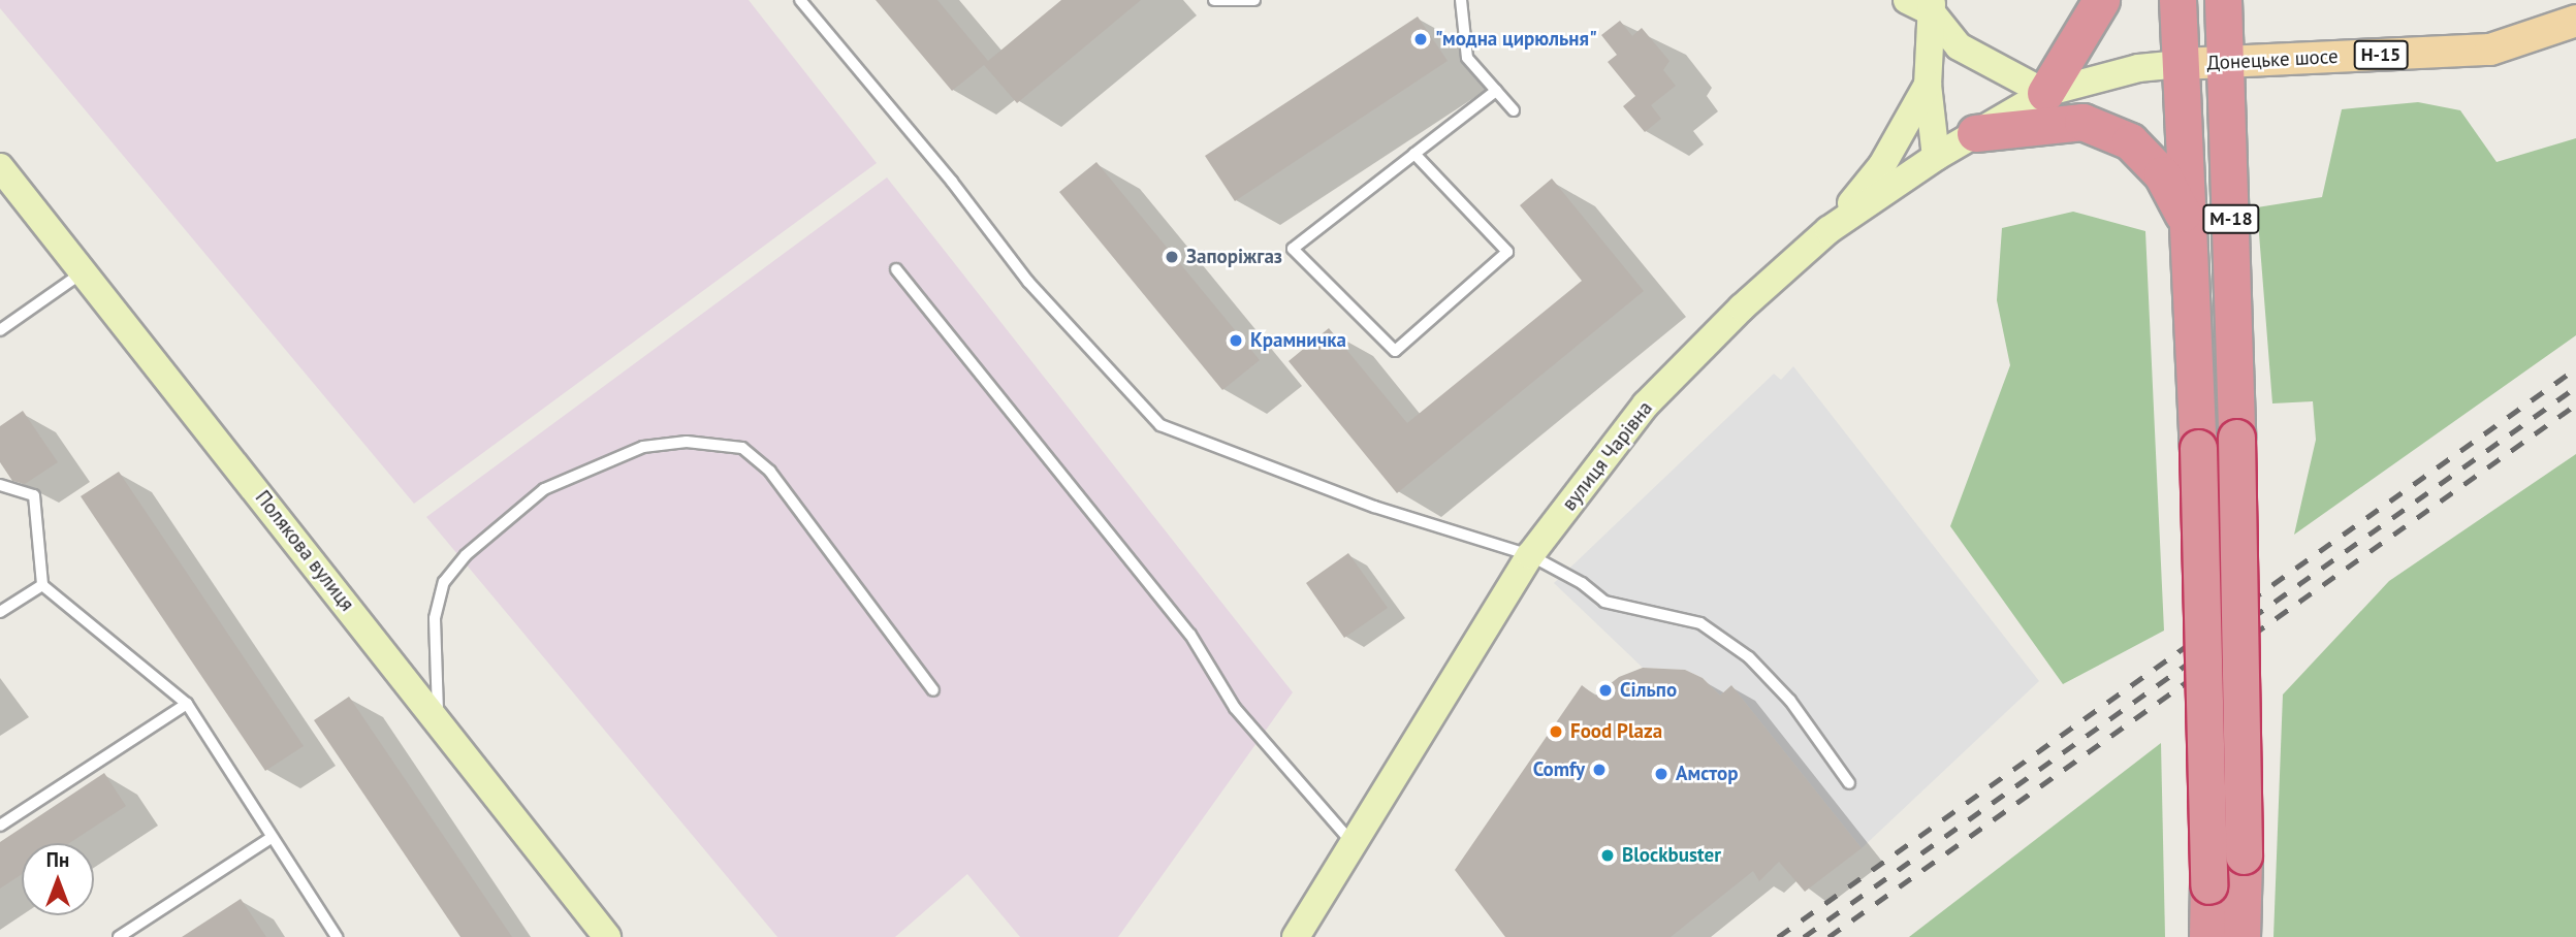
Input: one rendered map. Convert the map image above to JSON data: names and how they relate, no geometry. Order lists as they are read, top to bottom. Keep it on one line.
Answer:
{"streets":{"highway":["М-18"],"main road":["Н-15","Донецьке шосе","вулиця Чарівна","Полякова вулиця"]},"crossings":[["Донецьке шосе","М-18"],["Донецьке шосе","вулиця Чарівна"],["М-18","вулиця Чарівна"]],"places":["\"модна цирюльня\"","Запоріжгаз","Крамничка","Сільпо","Food Plaza","Comfy","Амстор","Blockbuster"],"north":"top"}
